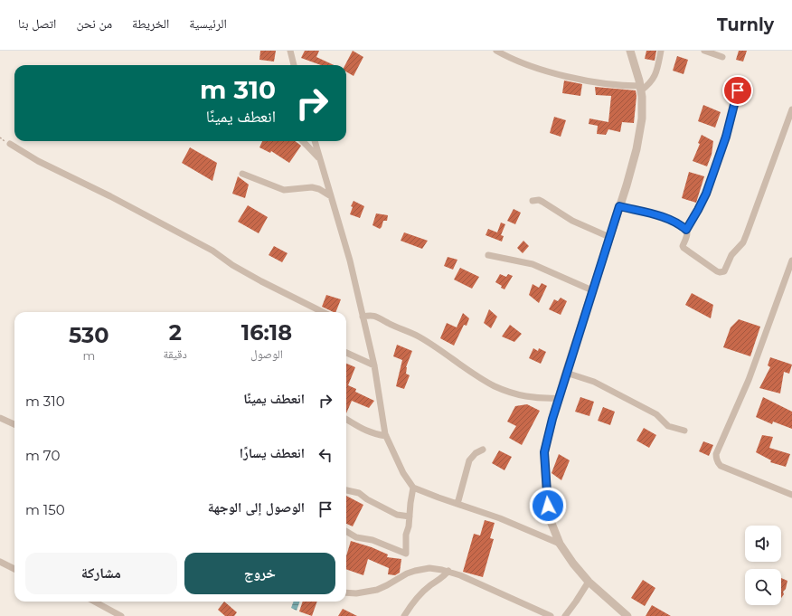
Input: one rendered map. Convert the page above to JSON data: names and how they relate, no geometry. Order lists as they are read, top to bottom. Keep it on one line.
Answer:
{"page":{"header":"Turnly","nav":["الرئيسية","الخريطة","من نحن","اتصل بنا"],"turn":["310 m","انعطف يمينًا"],"eta":["16:18","الوصول","2","دقيقة","530","m"],"list":[{"name":"انعطف يمينًا","value":"310 m"},{"name":"انعطف يسارًا","value":"70 m"},{"name":"الوصول إلى الوجهة","value":"150 m"}],"buttons":["خروج","مشاركة"]}}
